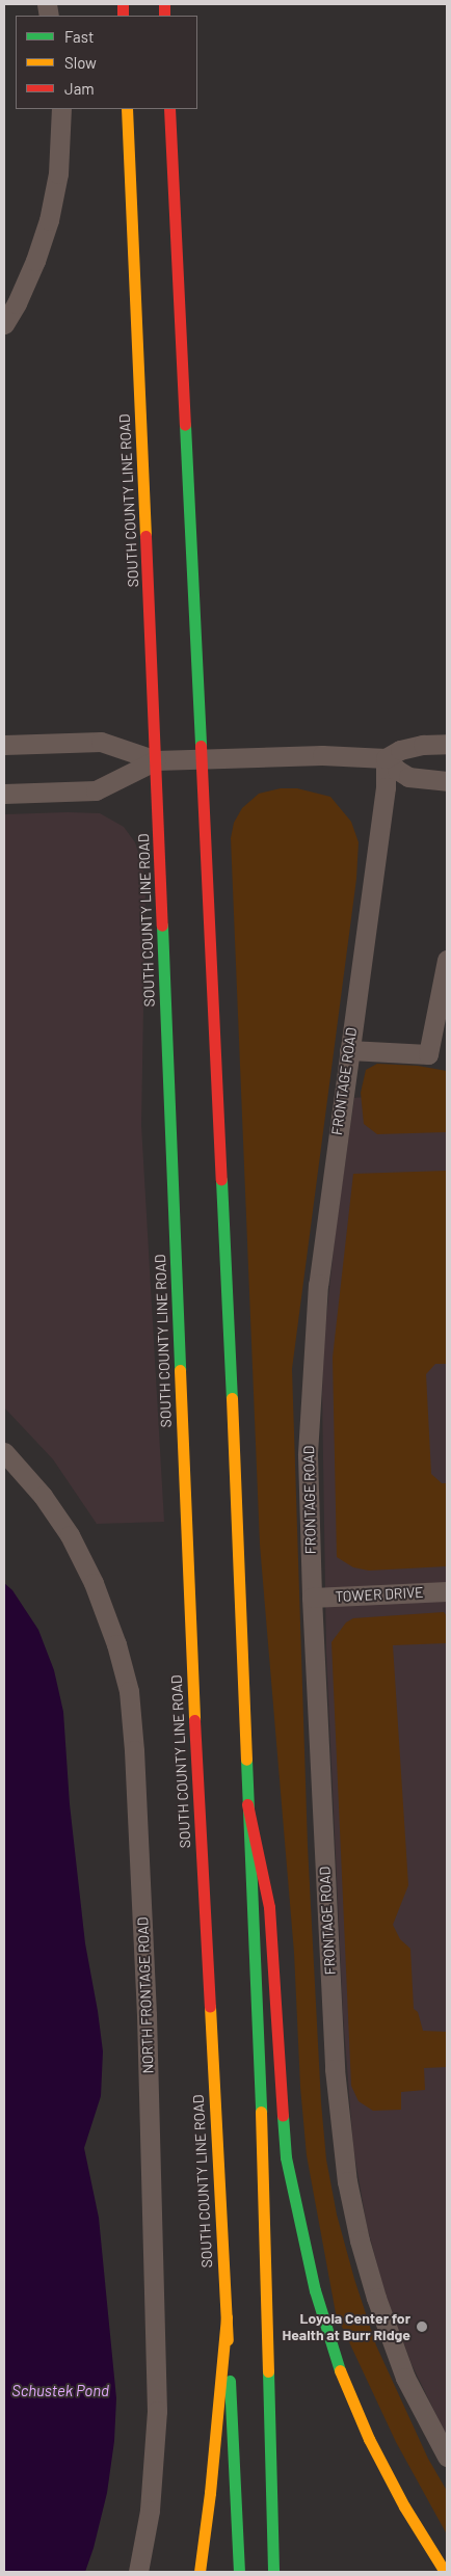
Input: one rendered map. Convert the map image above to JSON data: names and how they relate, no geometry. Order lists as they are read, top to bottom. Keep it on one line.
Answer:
{"streets":{"main road":["SOUTH COUNTY LINE ROAD"],"street":["FRONTAGE ROAD","TOWER DRIVE","NORTH FRONTAGE ROAD"]},"crossings":[["FRONTAGE ROAD","TOWER DRIVE"]],"water":["Schustek Pond"],"places":["Loyola Center for Health at Burr Ridge"],"legend":["Fast","Slow","Jam"]}
